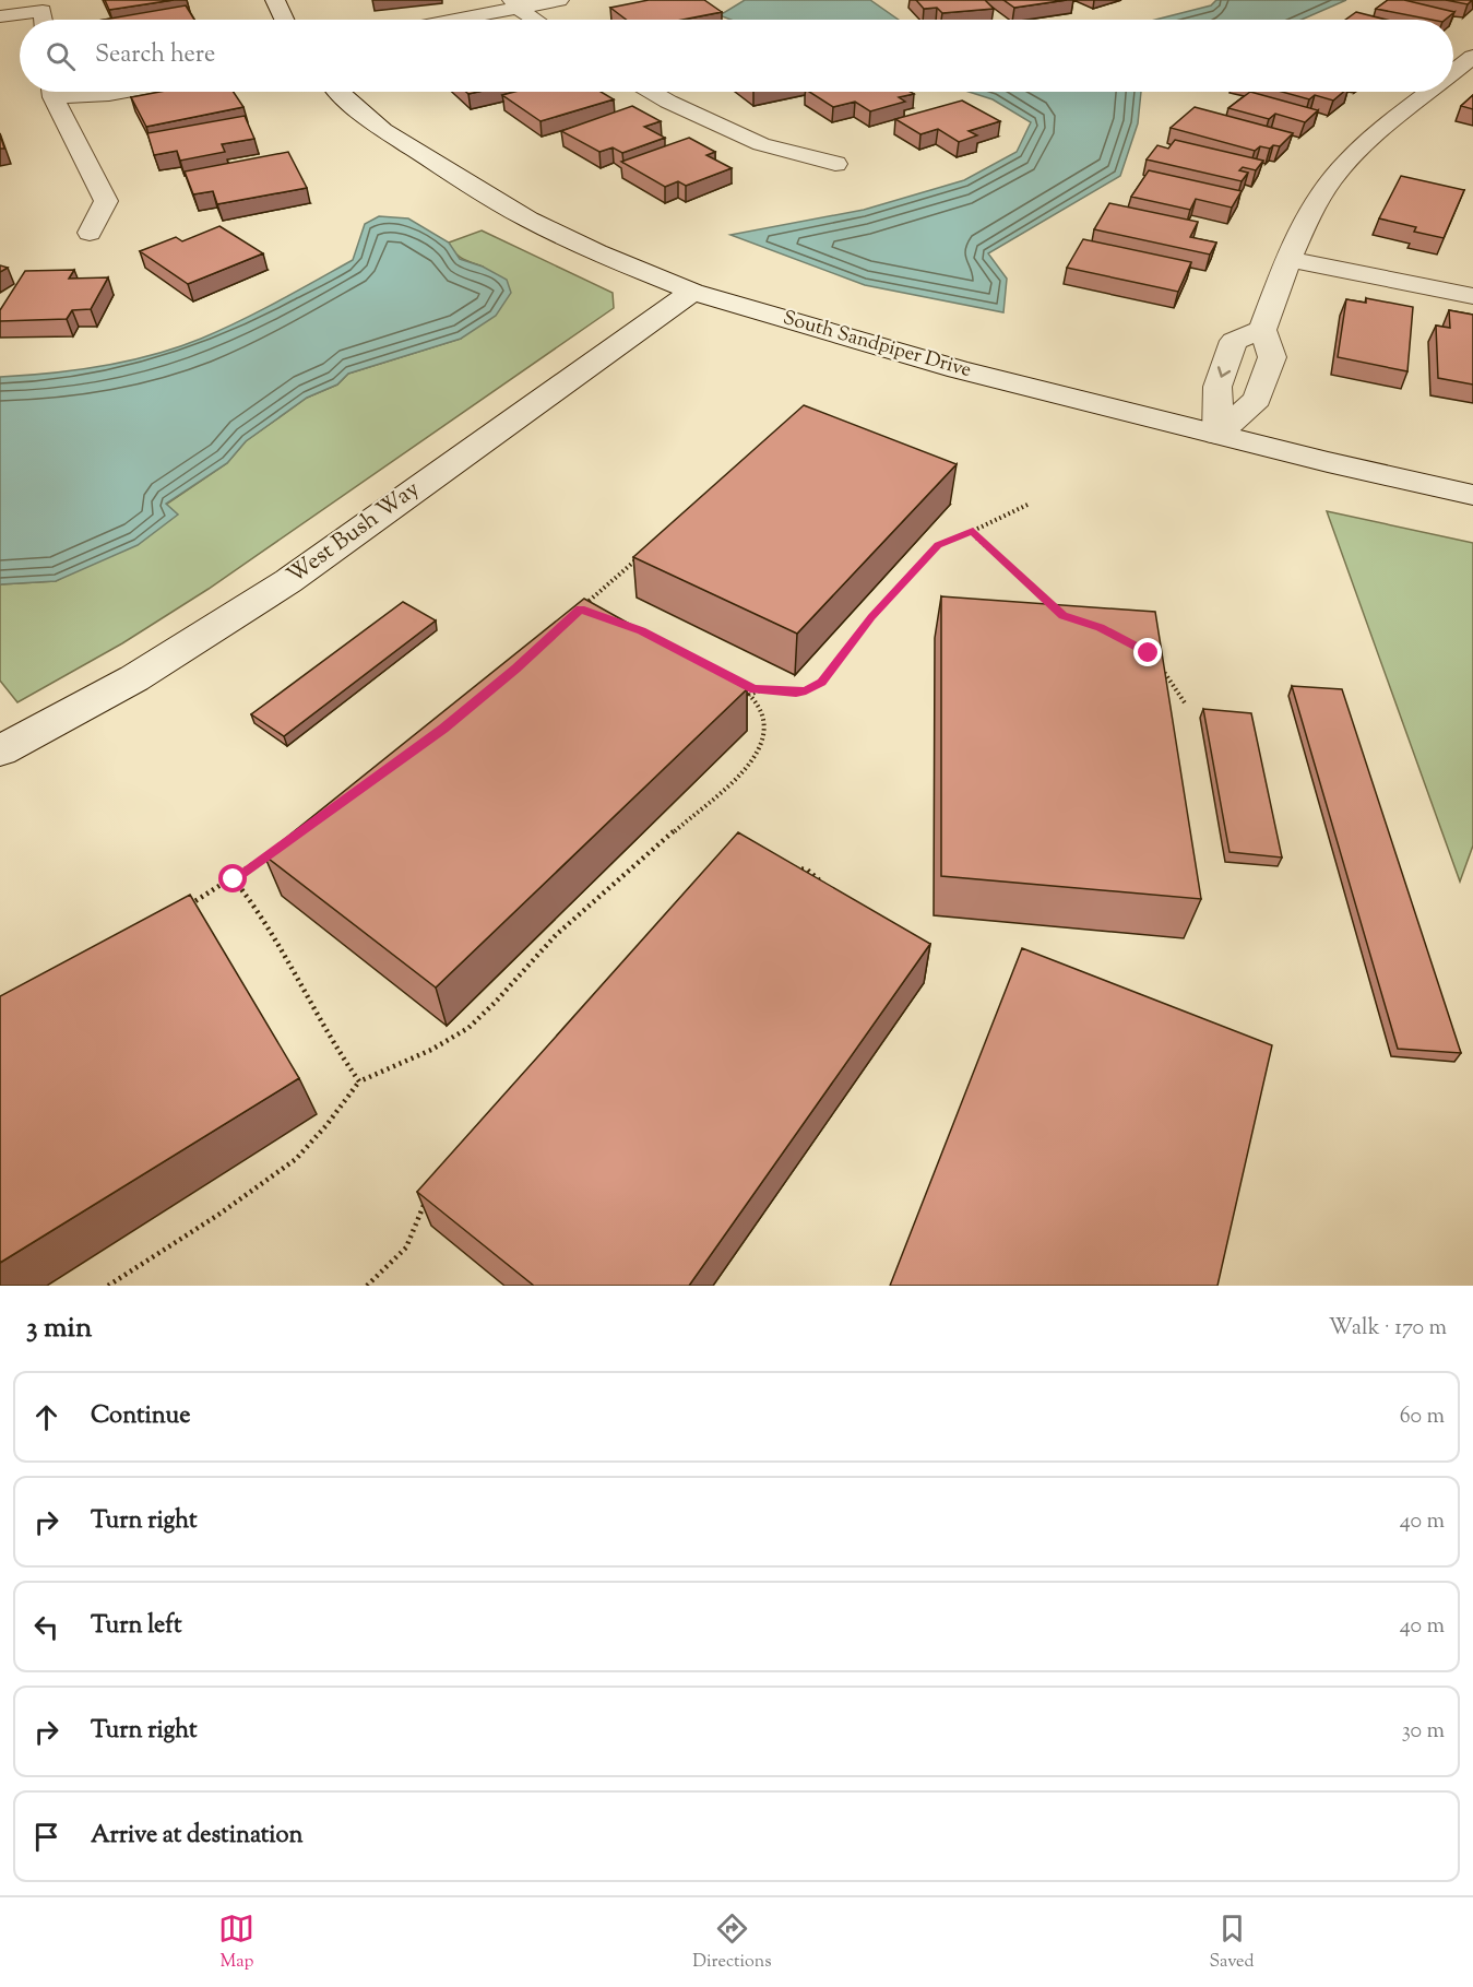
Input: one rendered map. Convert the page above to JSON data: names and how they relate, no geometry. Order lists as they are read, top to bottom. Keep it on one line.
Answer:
{"streets":{"street":["South Sandpiper Drive","West Bush Way"]},"crossings":[["South Sandpiper Drive","West Bush Way"]],"page":{"search":"Search here","heading":["3 min","Walk · 170 m"],"list":[["Continue","60 m"],["Turn right","40 m"],["Turn left","40 m"],["Turn right","30 m"],"Arrive at destination"],"nav":["Map","Directions","Saved"]}}
